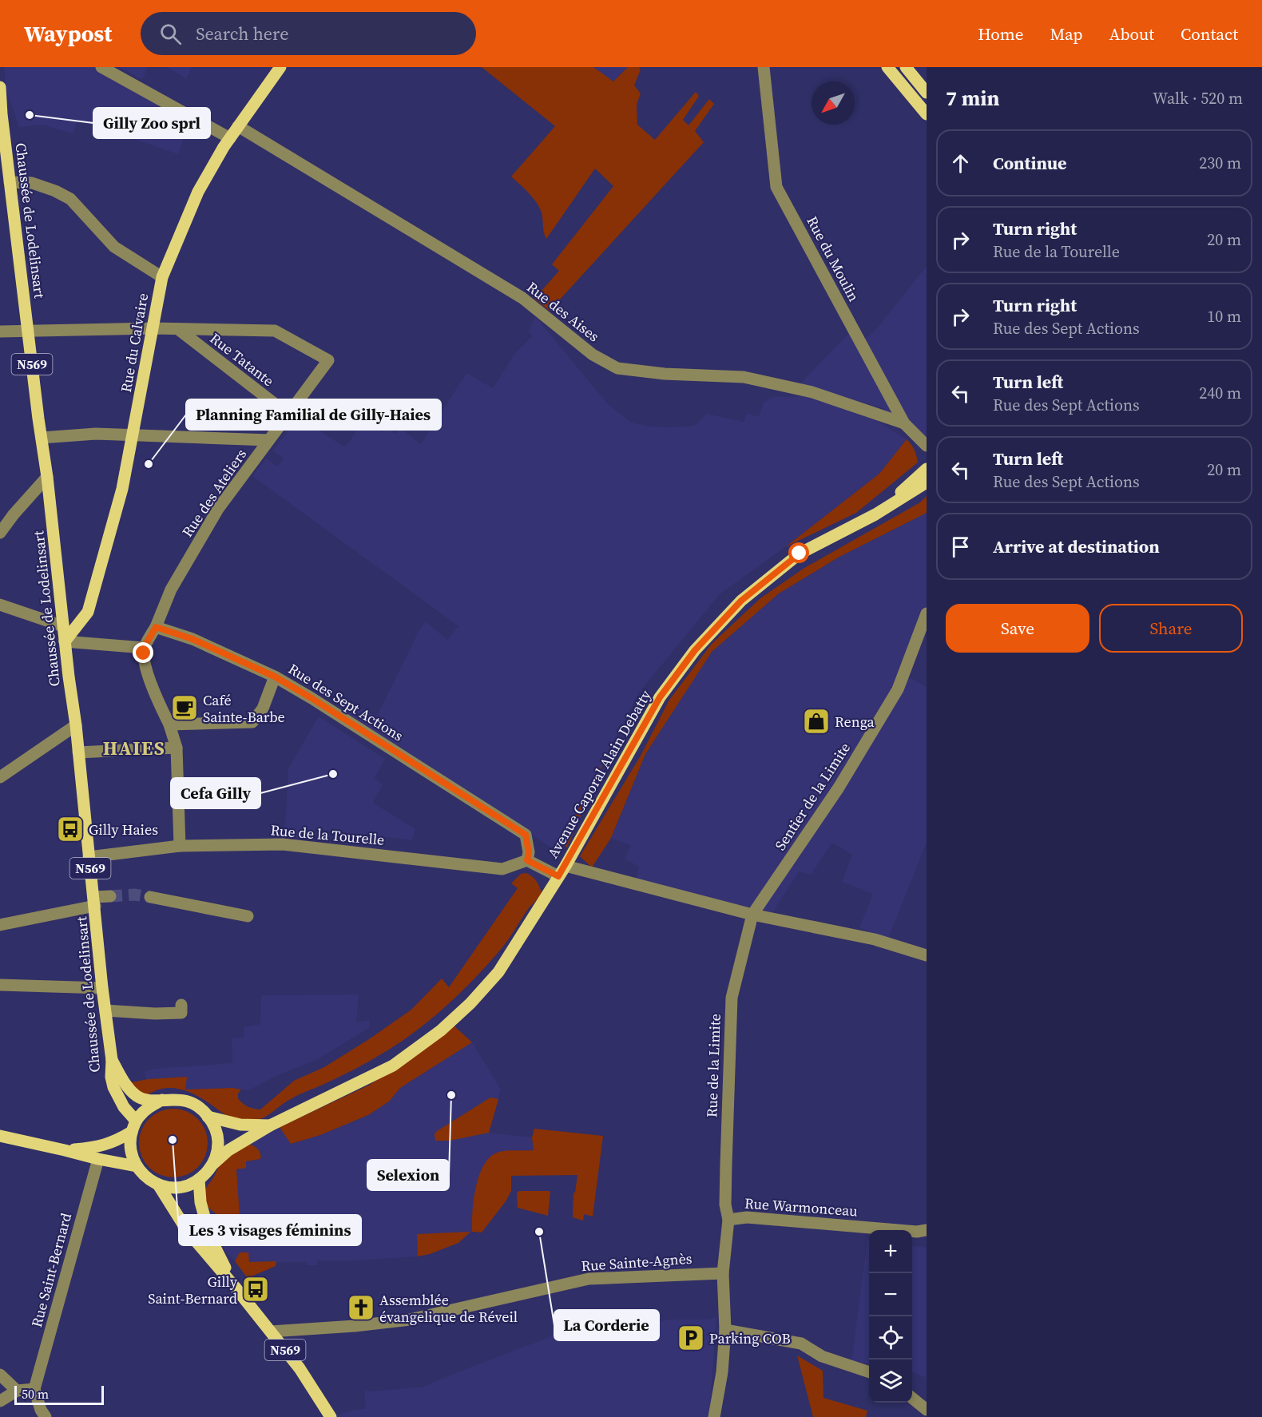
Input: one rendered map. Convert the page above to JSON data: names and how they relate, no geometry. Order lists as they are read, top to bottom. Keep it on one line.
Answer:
{"streets":{"main road":["Chaussée de Lodelinsart","Rue du Calvaire","N569","Avenue Caporal Alain Debatty"],"street":["Rue du Moulin","Rue des Aises","Rue Tatante","Rue des Ateliers","Rue des Sept Actions","Sentier de la Limite","Rue de la Tourelle","Rue de la Limite","Rue Warmonceau","Rue Sainte-Agnès","Rue Saint-Bernard"]},"crossings":[["Chaussée de Lodelinsart","Rue du Calvaire"],["Chaussée de Lodelinsart","N569"],["Chaussée de Lodelinsart","Avenue Caporal Alain Debatty"],["Chaussée de Lodelinsart","Rue de la Tourelle"],["Rue du Moulin","Rue des Aises"],["Rue des Aises","Rue du Calvaire"],["Rue Tatante","Rue des Ateliers"],["N569","Avenue Caporal Alain Debatty"],["N569","Rue Sainte-Agnès"],["Rue des Ateliers","Rue des Sept Actions"],["Rue des Sept Actions","Rue de la Tourelle"],["Sentier de la Limite","Rue de la Limite"],["Rue de la Limite","Rue Warmonceau"],["Rue Warmonceau","Rue Sainte-Agnès"]],"districts":["HAIES"],"places":{"other":["Gilly Zoo sprl","Planning Familial de Gilly-Haies","Cefa Gilly","Selexion","Les 3 visages féminins","La Corderie"],"cafe":["Café Sainte-Barbe"],"shop":["Renga"],"bus stop":["Gilly Haies","Gilly Saint-Bernard"],"church":["Assemblée évangelique de Réveil"],"parking":["Parking COB"]},"scale_bar":"50 m","north":"bottom left","page":{"header":"Waypost","search":"Search here","nav":["Home","Map","About","Contact"],"heading":["7 min","Walk · 520 m"],"list":[["Continue","230 m"],["Turn right","Rue de la Tourelle","20 m"],["Turn right","Rue des Sept Actions","10 m"],["Turn left","Rue des Sept Actions","240 m"],["Turn left","Rue des Sept Actions","20 m"],"Arrive at destination"],"buttons":["Save","Share"],"map_buttons":["+","−"],"scale":"50 m"}}
